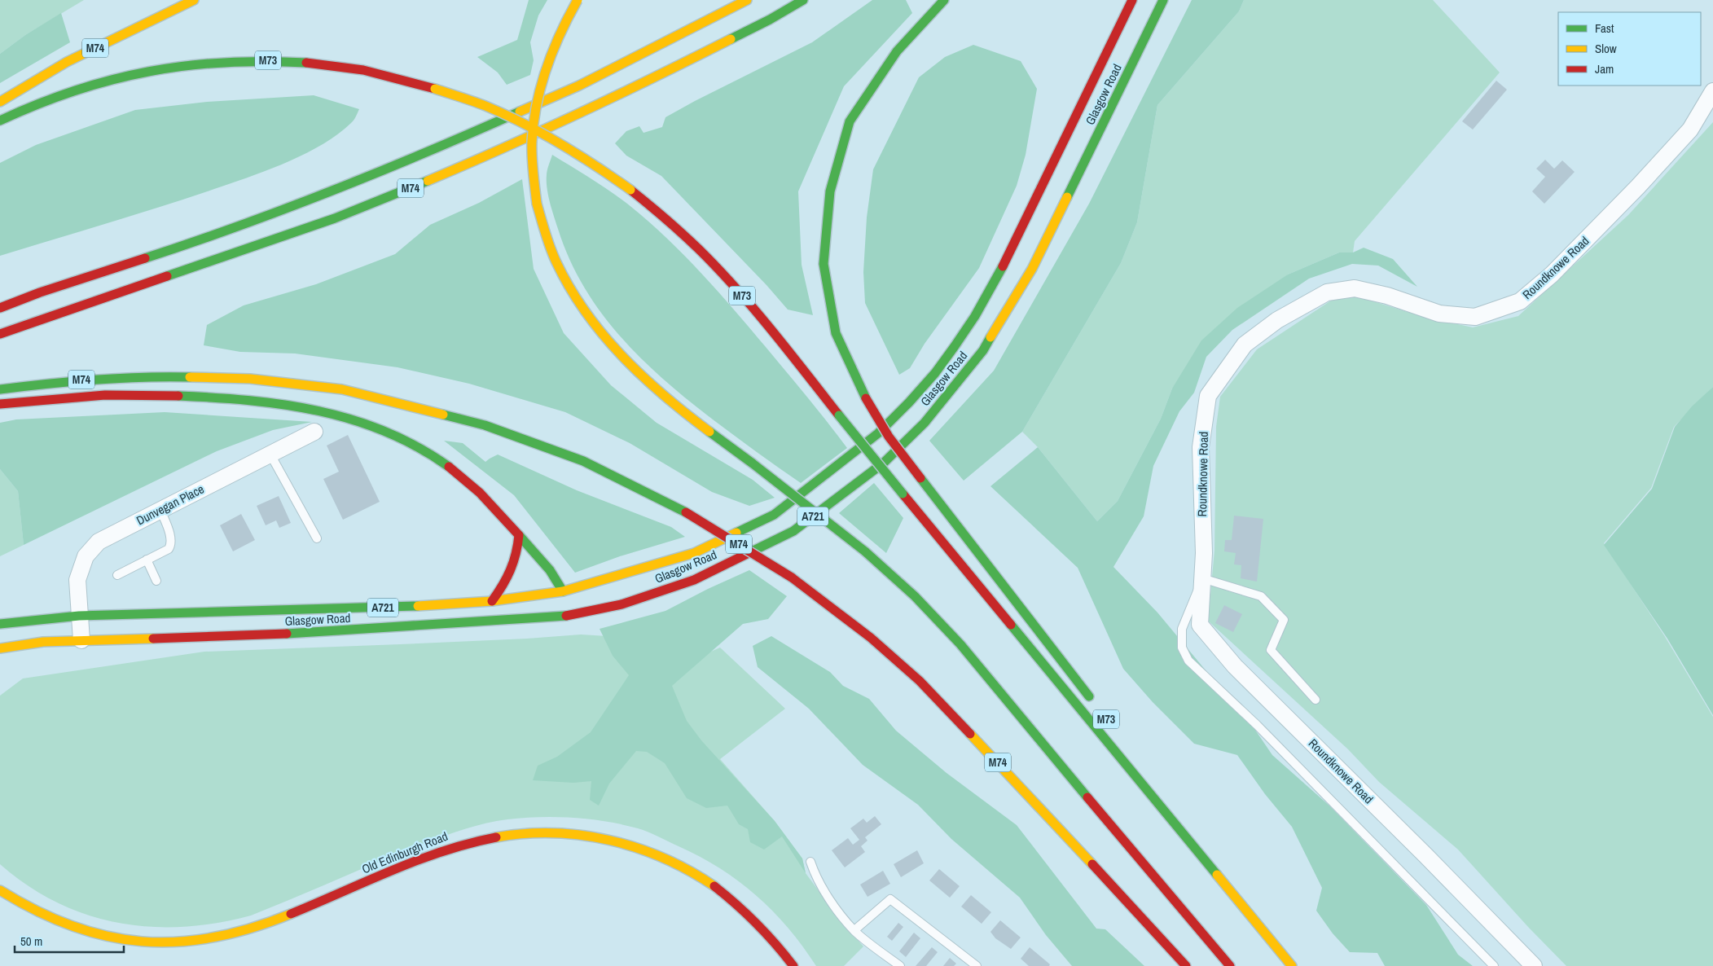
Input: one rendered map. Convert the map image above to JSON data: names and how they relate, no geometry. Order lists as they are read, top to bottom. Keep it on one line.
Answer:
{"streets":{"main road":["M74","M73","Glasgow Road","A721","Old Edinburgh Road"],"street":["Roundknowe Road","Dunvegan Place"]},"crossings":[["Glasgow Road","Dunvegan Place"]],"legend":["Fast","Slow","Jam"],"scale_bar":"50 m"}
